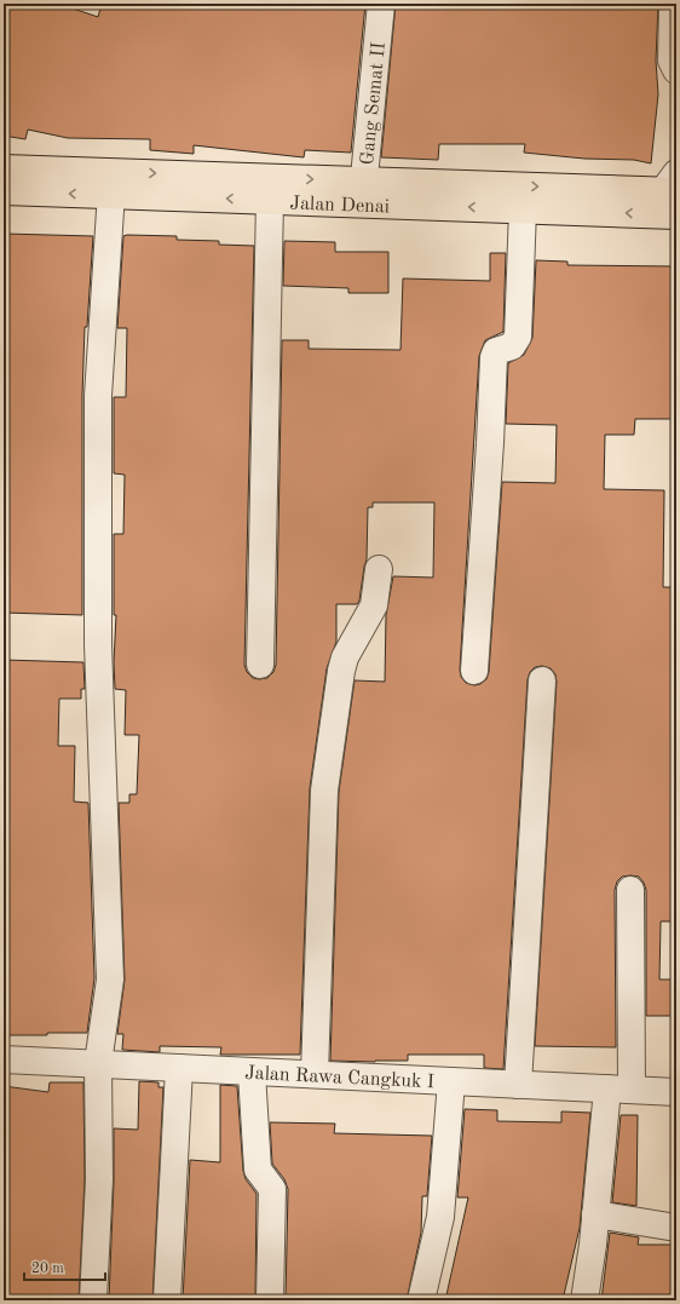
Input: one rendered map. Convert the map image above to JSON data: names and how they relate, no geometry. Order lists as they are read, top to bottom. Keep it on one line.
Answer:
{"streets":{"main road":["Jalan Denai"],"street":["Gang Semat II","Jalan Rawa Cangkuk I"]},"crossings":[["Gang Semat II","Jalan Denai"]],"scale_bar":"20 m"}
